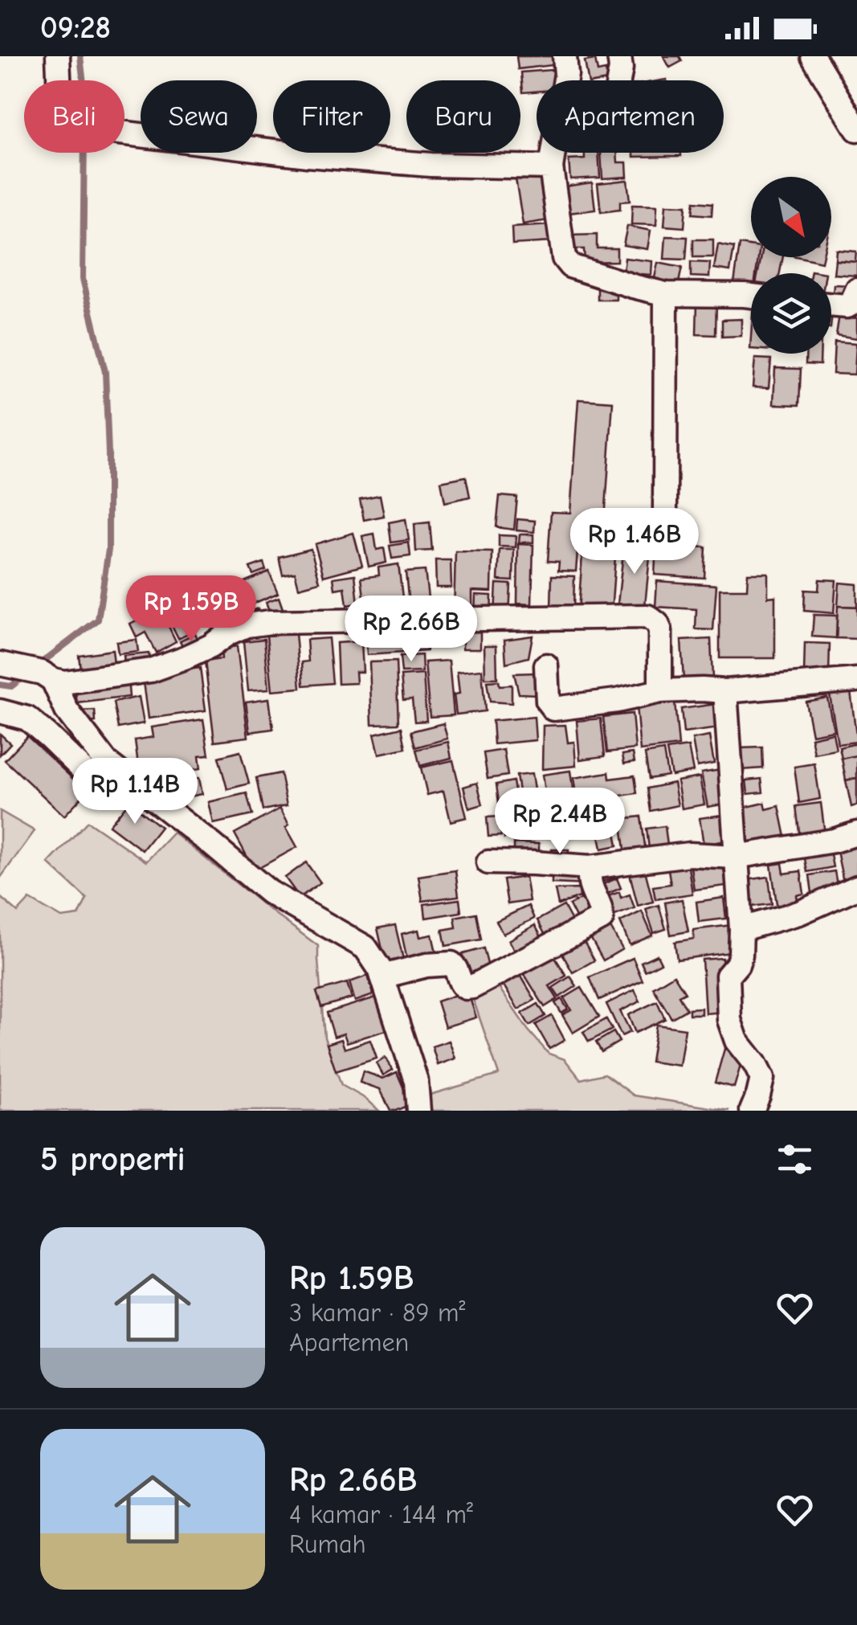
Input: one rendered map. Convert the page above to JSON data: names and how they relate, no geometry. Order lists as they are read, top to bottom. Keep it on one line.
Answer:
{"north":"bottom right","page":{"status":"09:28","chip":["Beli","Sewa","Filter","Baru","Apartemen"],"price":["Rp 1.46B","Rp 1.59B","Rp 2.66B","Rp 1.14B","Rp 2.44B"],"heading":"5 properti","list":[{"name":"Rp 1.59B","note":"3 kamar · 89 m² · Apartemen"},{"name":"Rp 2.66B","note":"4 kamar · 144 m² · Rumah"}]}}
